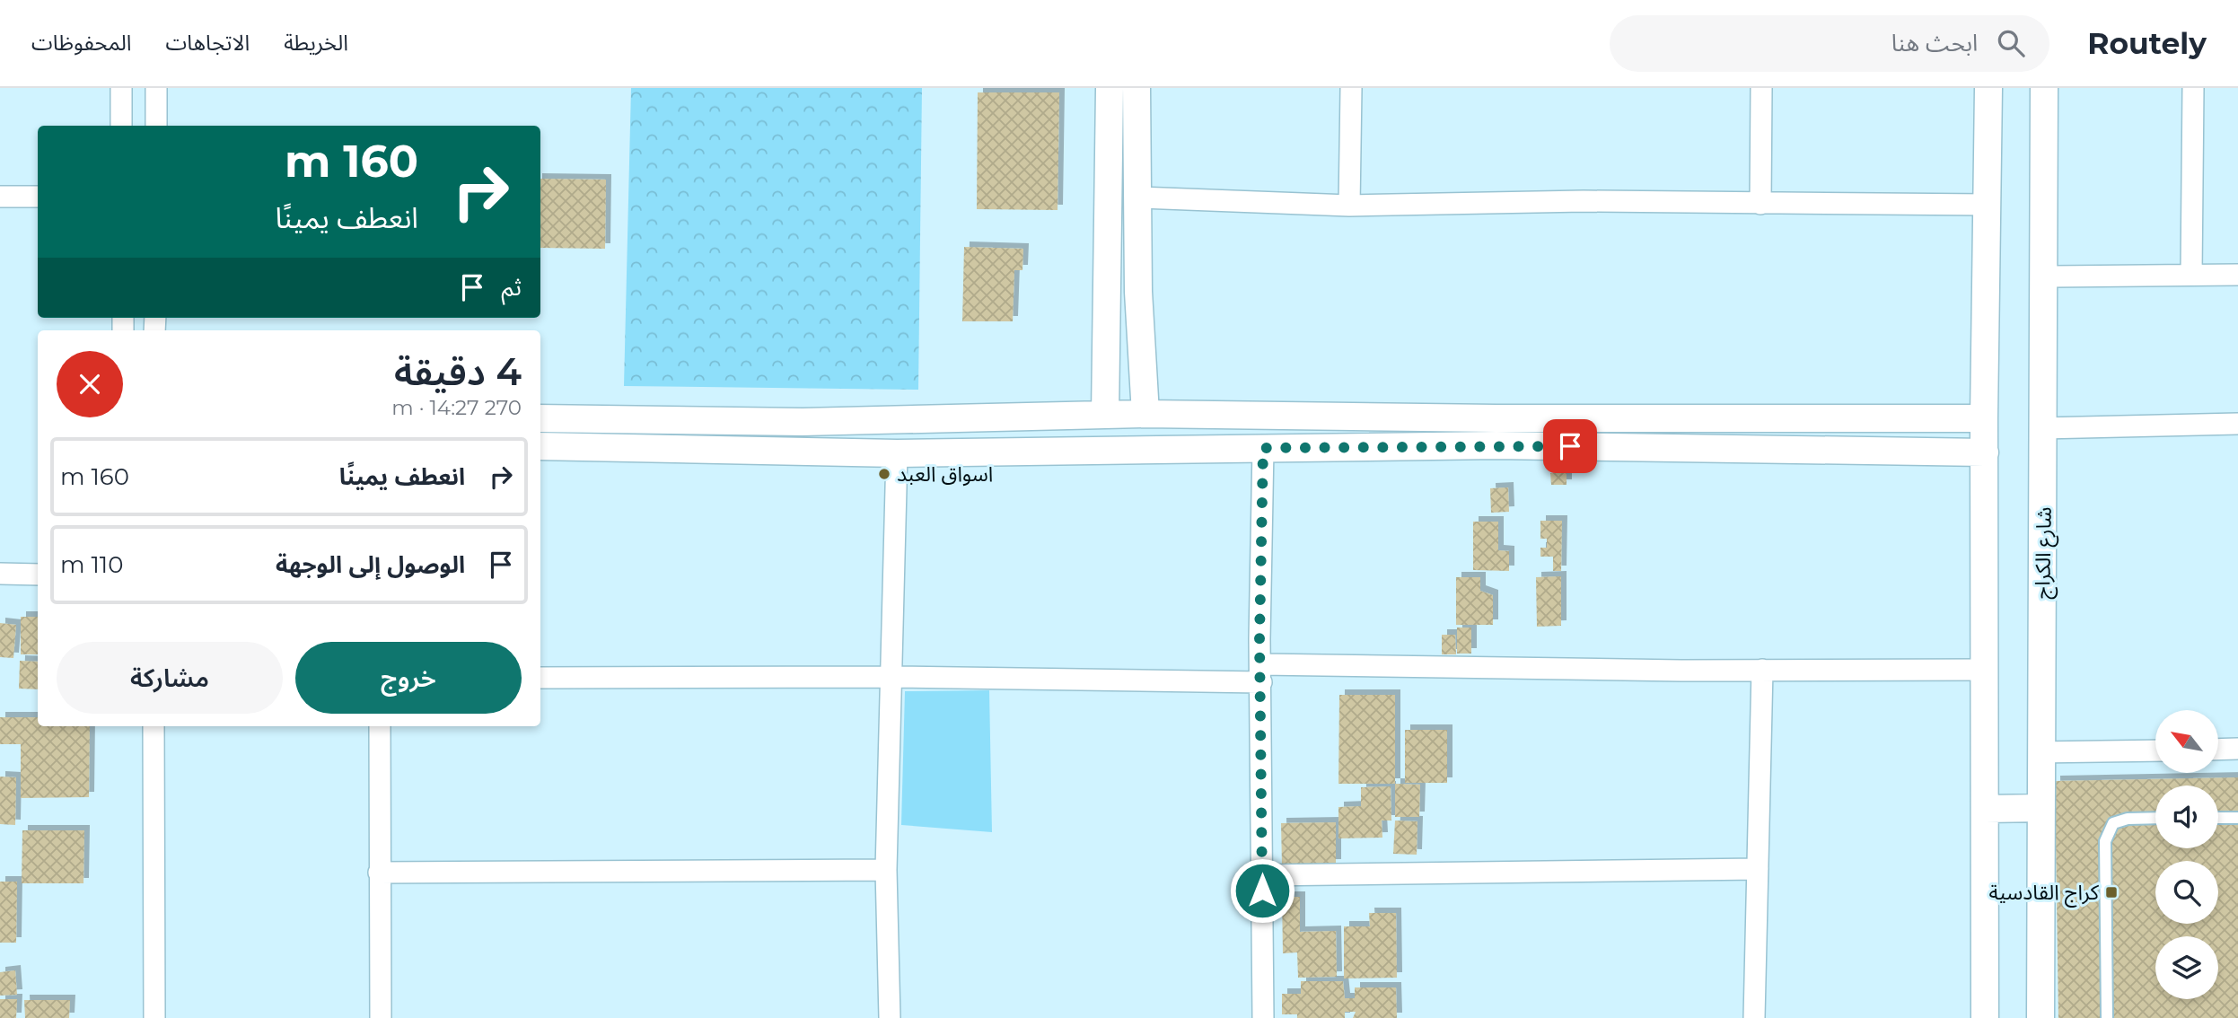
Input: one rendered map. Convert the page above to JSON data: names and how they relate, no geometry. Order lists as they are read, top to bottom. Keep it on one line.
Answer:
{"streets":{"street":["شارع الكراج"]},"places":{"other":["اسواق العبد"],"transit":["كراج القادسية"]},"north":"top left","page":{"header":"Routely","search":"ابحث هنا","nav":["الخريطة","الاتجاهات","المحفوظات"],"turn":["160 m","انعطف يمينًا"],"then":"ثم","heading":["4 دقيقة","270 m · 14:27"],"list":[{"name":"انعطف يمينًا","value":"160 m"},{"name":"الوصول إلى الوجهة","value":"110 m"}],"buttons":["خروج","مشاركة"]}}
